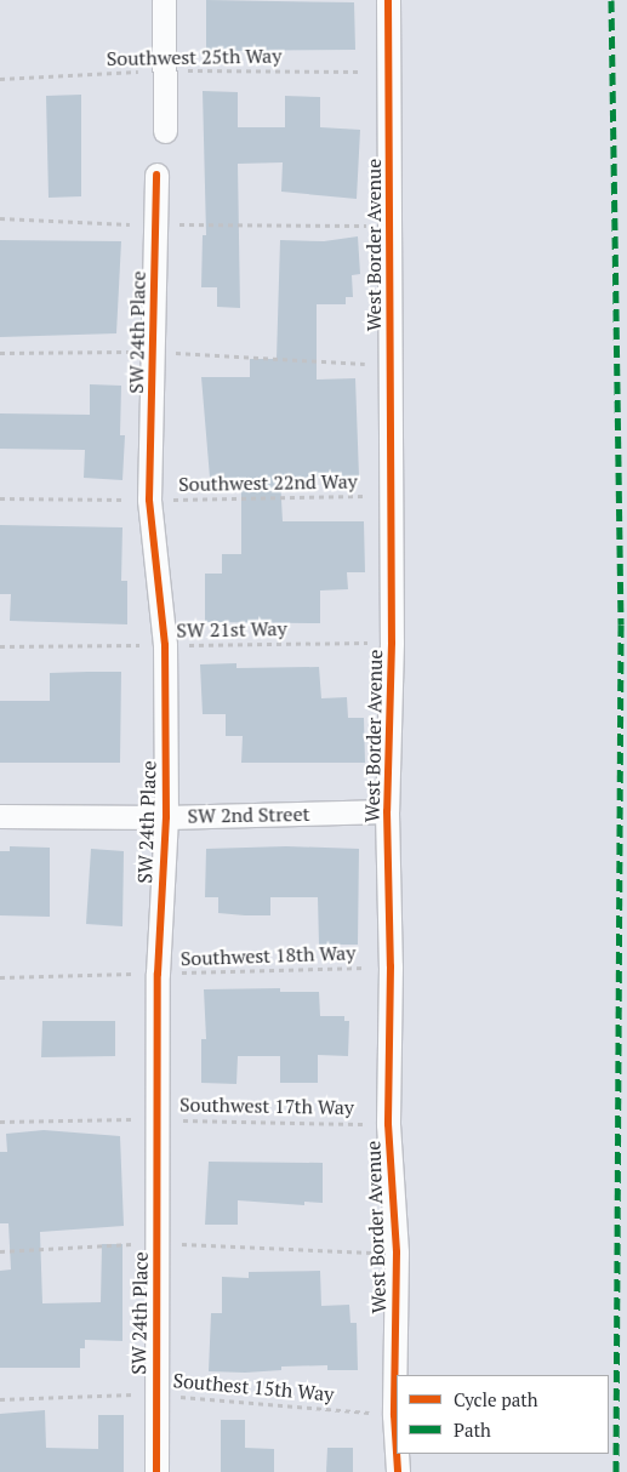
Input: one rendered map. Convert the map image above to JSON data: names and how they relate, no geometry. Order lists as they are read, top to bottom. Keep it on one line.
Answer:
{"streets":{"street":["West Border Avenue","SW 24th Place","SW 2nd Street"],"path":["Southwest 25th Way","Southwest 22nd Way","SW 21st Way","Southwest 18th Way","Southwest 17th Way","Southest 15th Way"]},"crossings":[["Southwest 25th Way","West Border Avenue"],["West Border Avenue","Southwest 22nd Way"],["West Border Avenue","SW 21st Way"],["West Border Avenue","SW 2nd Street"],["West Border Avenue","Southwest 18th Way"],["West Border Avenue","Southwest 17th Way"],["West Border Avenue","Southest 15th Way"],["SW 24th Place","Southwest 22nd Way"],["SW 24th Place","SW 21st Way"],["SW 24th Place","SW 2nd Street"],["SW 24th Place","Southwest 18th Way"],["SW 24th Place","Southwest 17th Way"],["SW 24th Place","Southest 15th Way"]],"legend":["Cycle path","Path"]}
